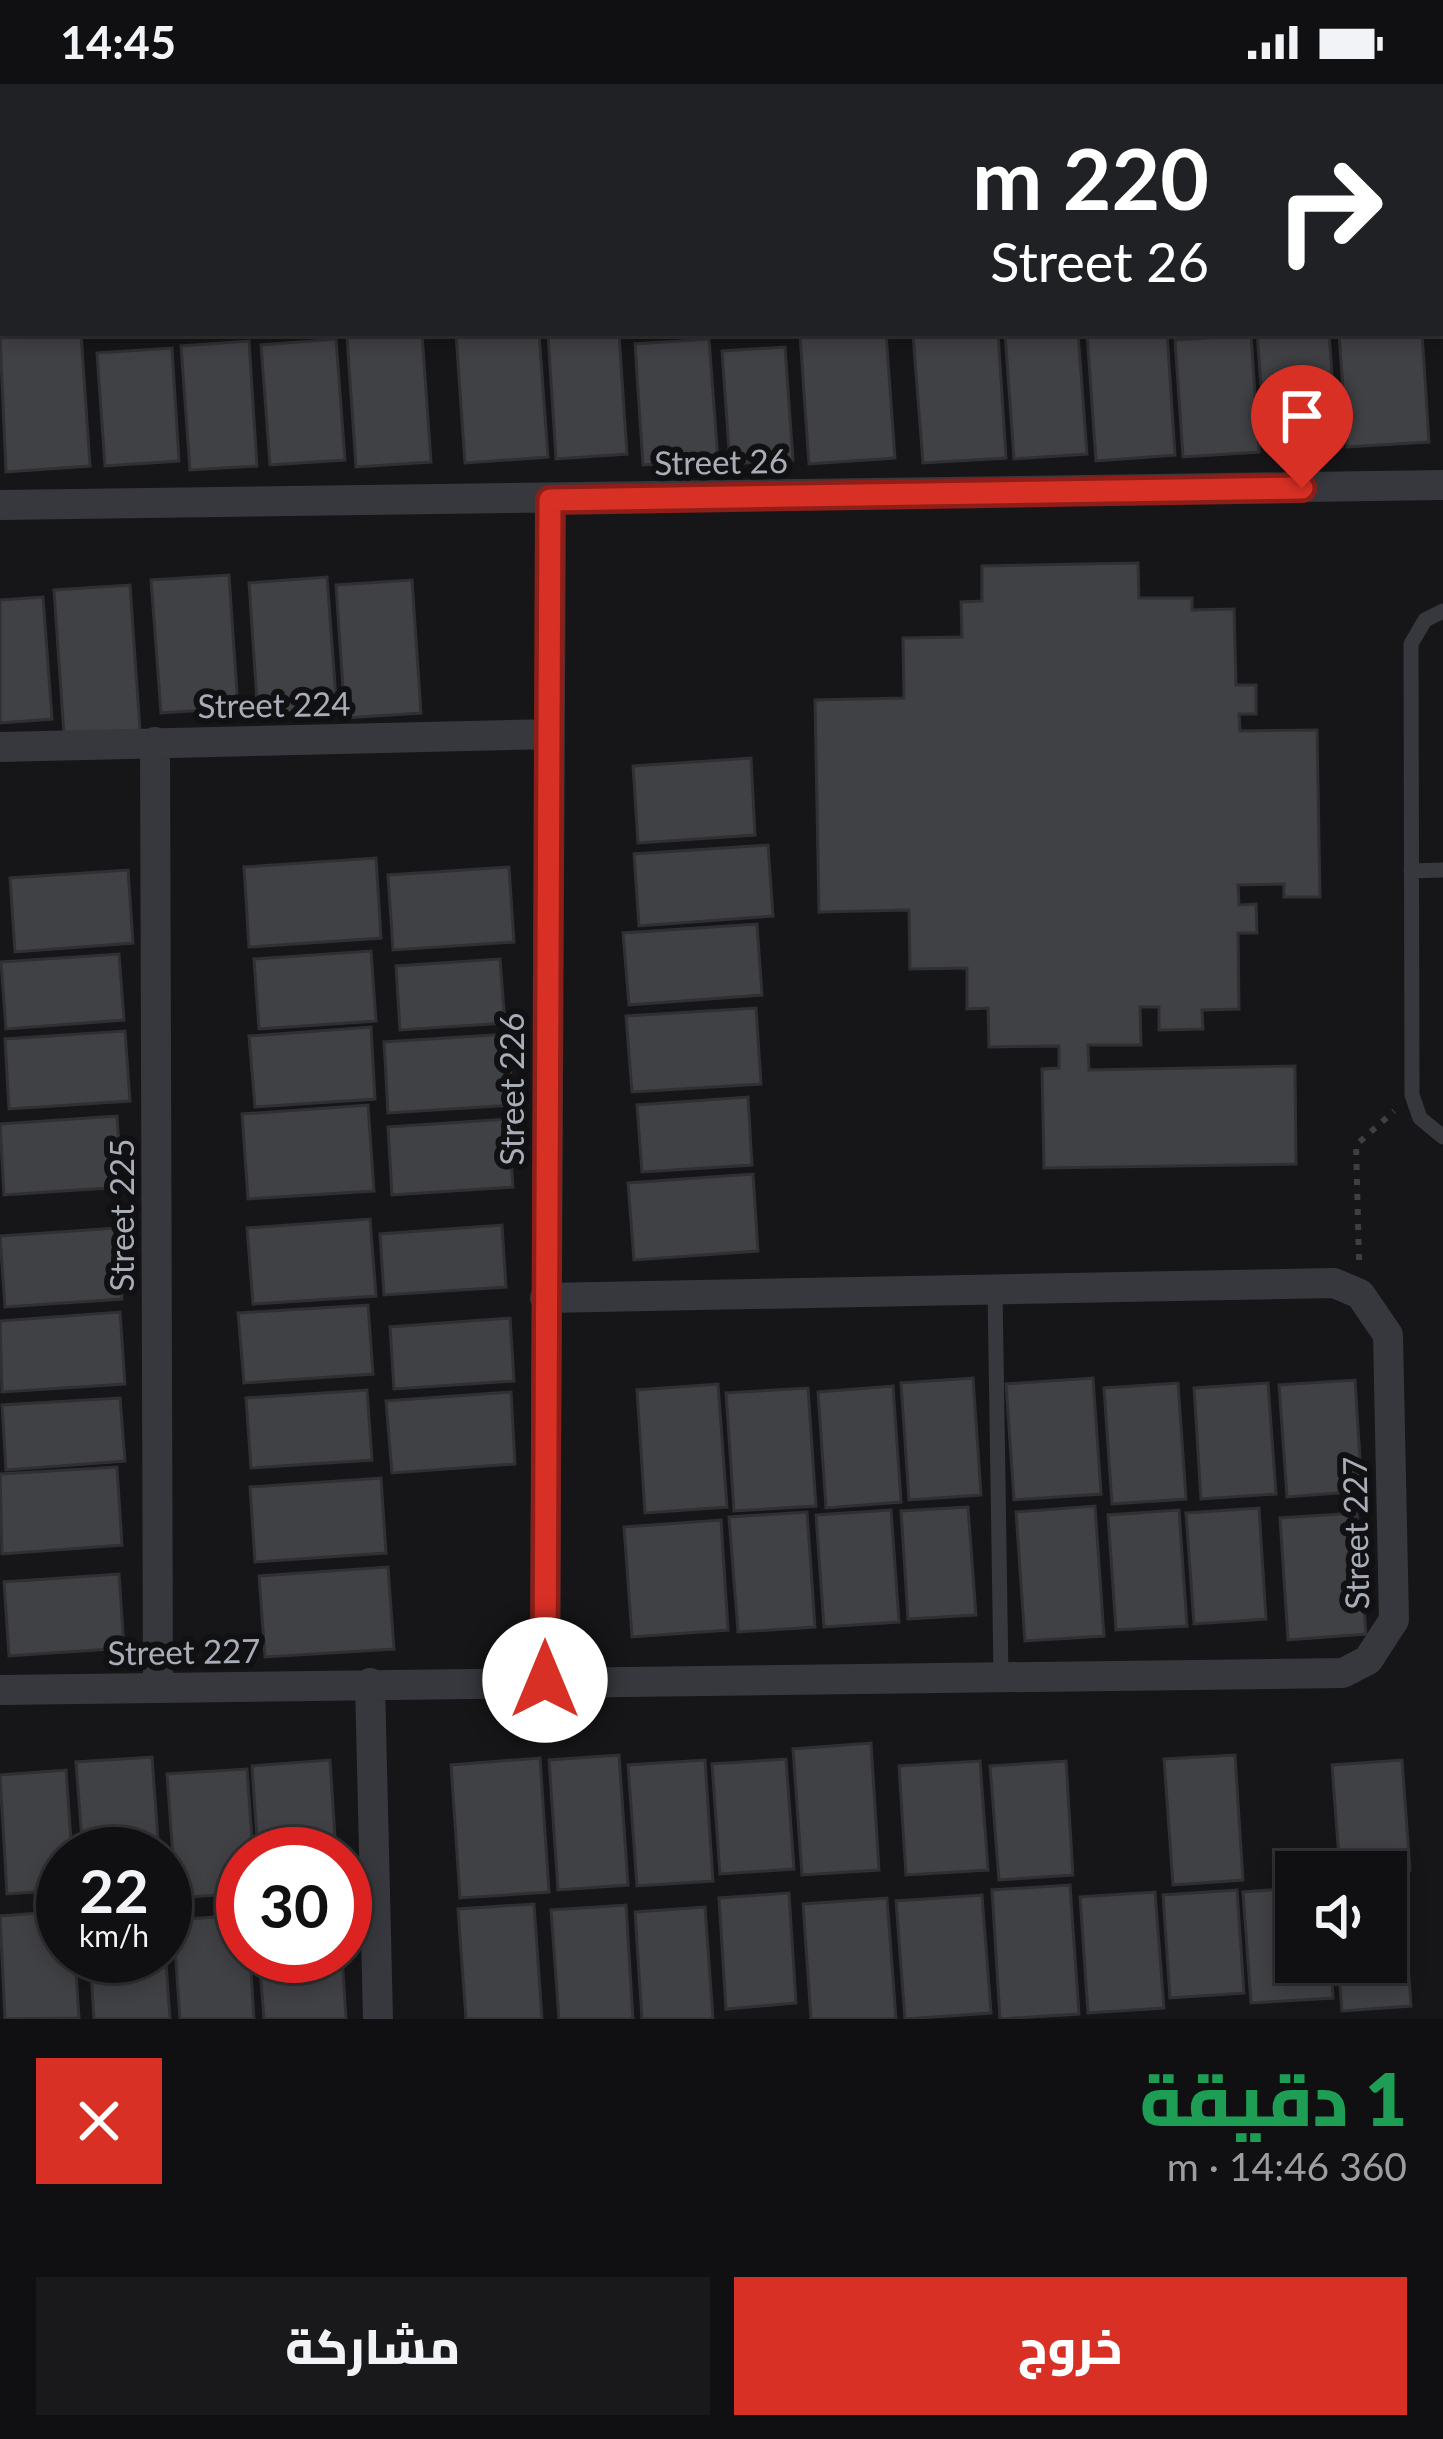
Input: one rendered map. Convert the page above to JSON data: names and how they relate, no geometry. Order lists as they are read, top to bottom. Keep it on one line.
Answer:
{"streets":{"street":["Street 26","Street 224","Street 226","Street 225","Street 227"]},"crossings":[["Street 26","Street 226"],["Street 224","Street 226"],["Street 224","Street 225"],["Street 226","Street 227"],["Street 225","Street 227"]],"page":{"status":"14:45","turn":["220 m","Street 26"],"speed":"22 km/h","limit":"30","heading":["1 دقيقة","360 m · 14:46"],"buttons":["خروج","مشاركة"]}}
